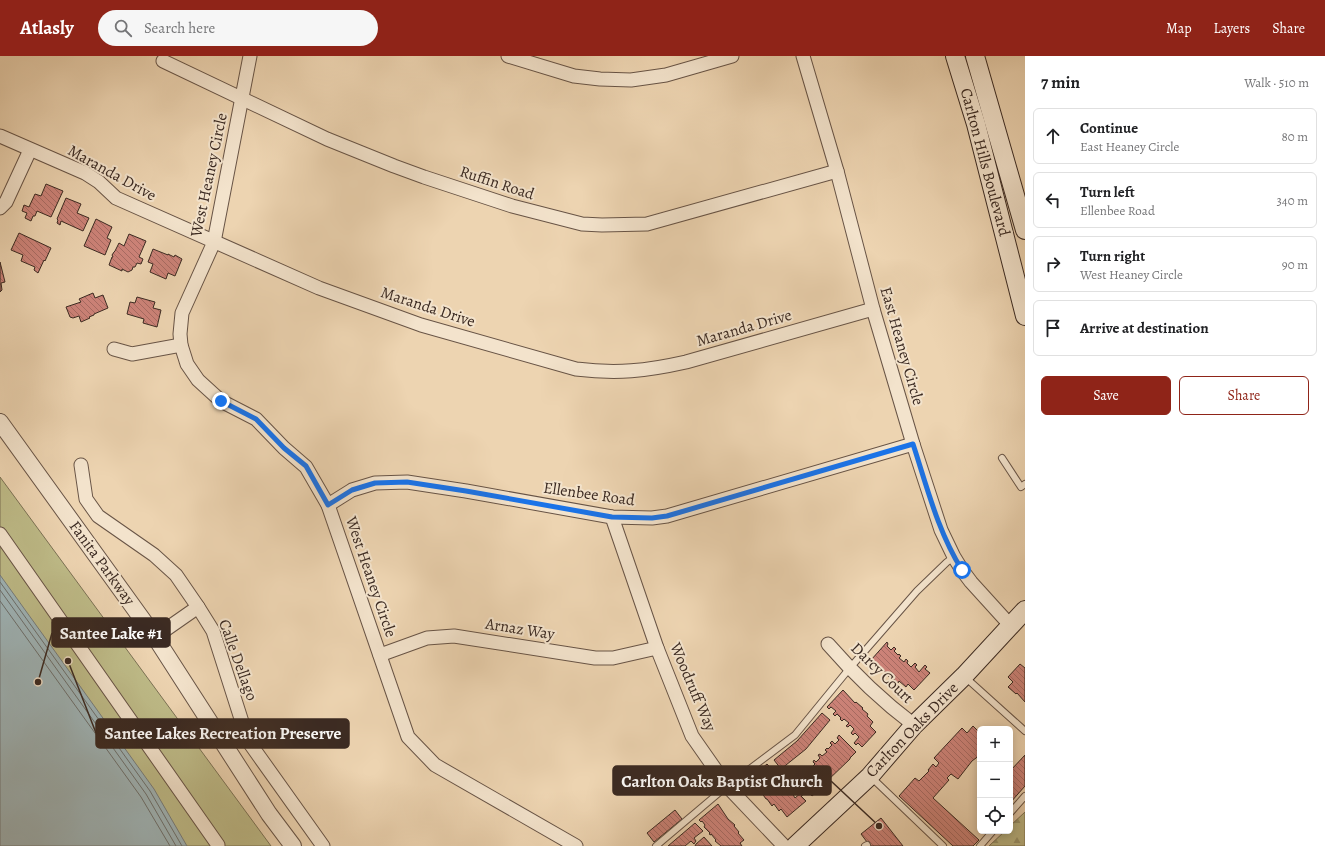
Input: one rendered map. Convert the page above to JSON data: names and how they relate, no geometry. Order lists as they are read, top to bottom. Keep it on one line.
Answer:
{"streets":{"main road":["Carlton Hills Boulevard","Carlton Oaks Drive"],"street":["Maranda Drive","West Heaney Circle","Ruffin Road","East Heaney Circle","Ellenbee Road","Fanita Parkway","Arnaz Way","Calle Dellago","Darcy Court","Woodruff Way"]},"crossings":[["Maranda Drive","West Heaney Circle"],["Maranda Drive","East Heaney Circle"],["West Heaney Circle","Ruffin Road"],["West Heaney Circle","Ellenbee Road"],["West Heaney Circle","Arnaz Way"],["Ruffin Road","East Heaney Circle"],["East Heaney Circle","Ellenbee Road"],["East Heaney Circle","Carlton Oaks Drive"],["Ellenbee Road","Woodruff Way"],["Arnaz Way","Woodruff Way"],["Darcy Court","Carlton Oaks Drive"]],"places":["Santee Lakes Recreation Preserve","Santee Lake #1","Carlton Oaks Baptist Church"],"page":{"header":"Atlasly","search":"Search here","nav":["Map","Layers","Share"],"heading":["7 min","Walk · 510 m"],"list":[["Continue","East Heaney Circle","80 m"],["Turn left","Ellenbee Road","340 m"],["Turn right","West Heaney Circle","90 m"],"Arrive at destination"],"buttons":["Save","Share"],"map_buttons":["+","−"]}}
